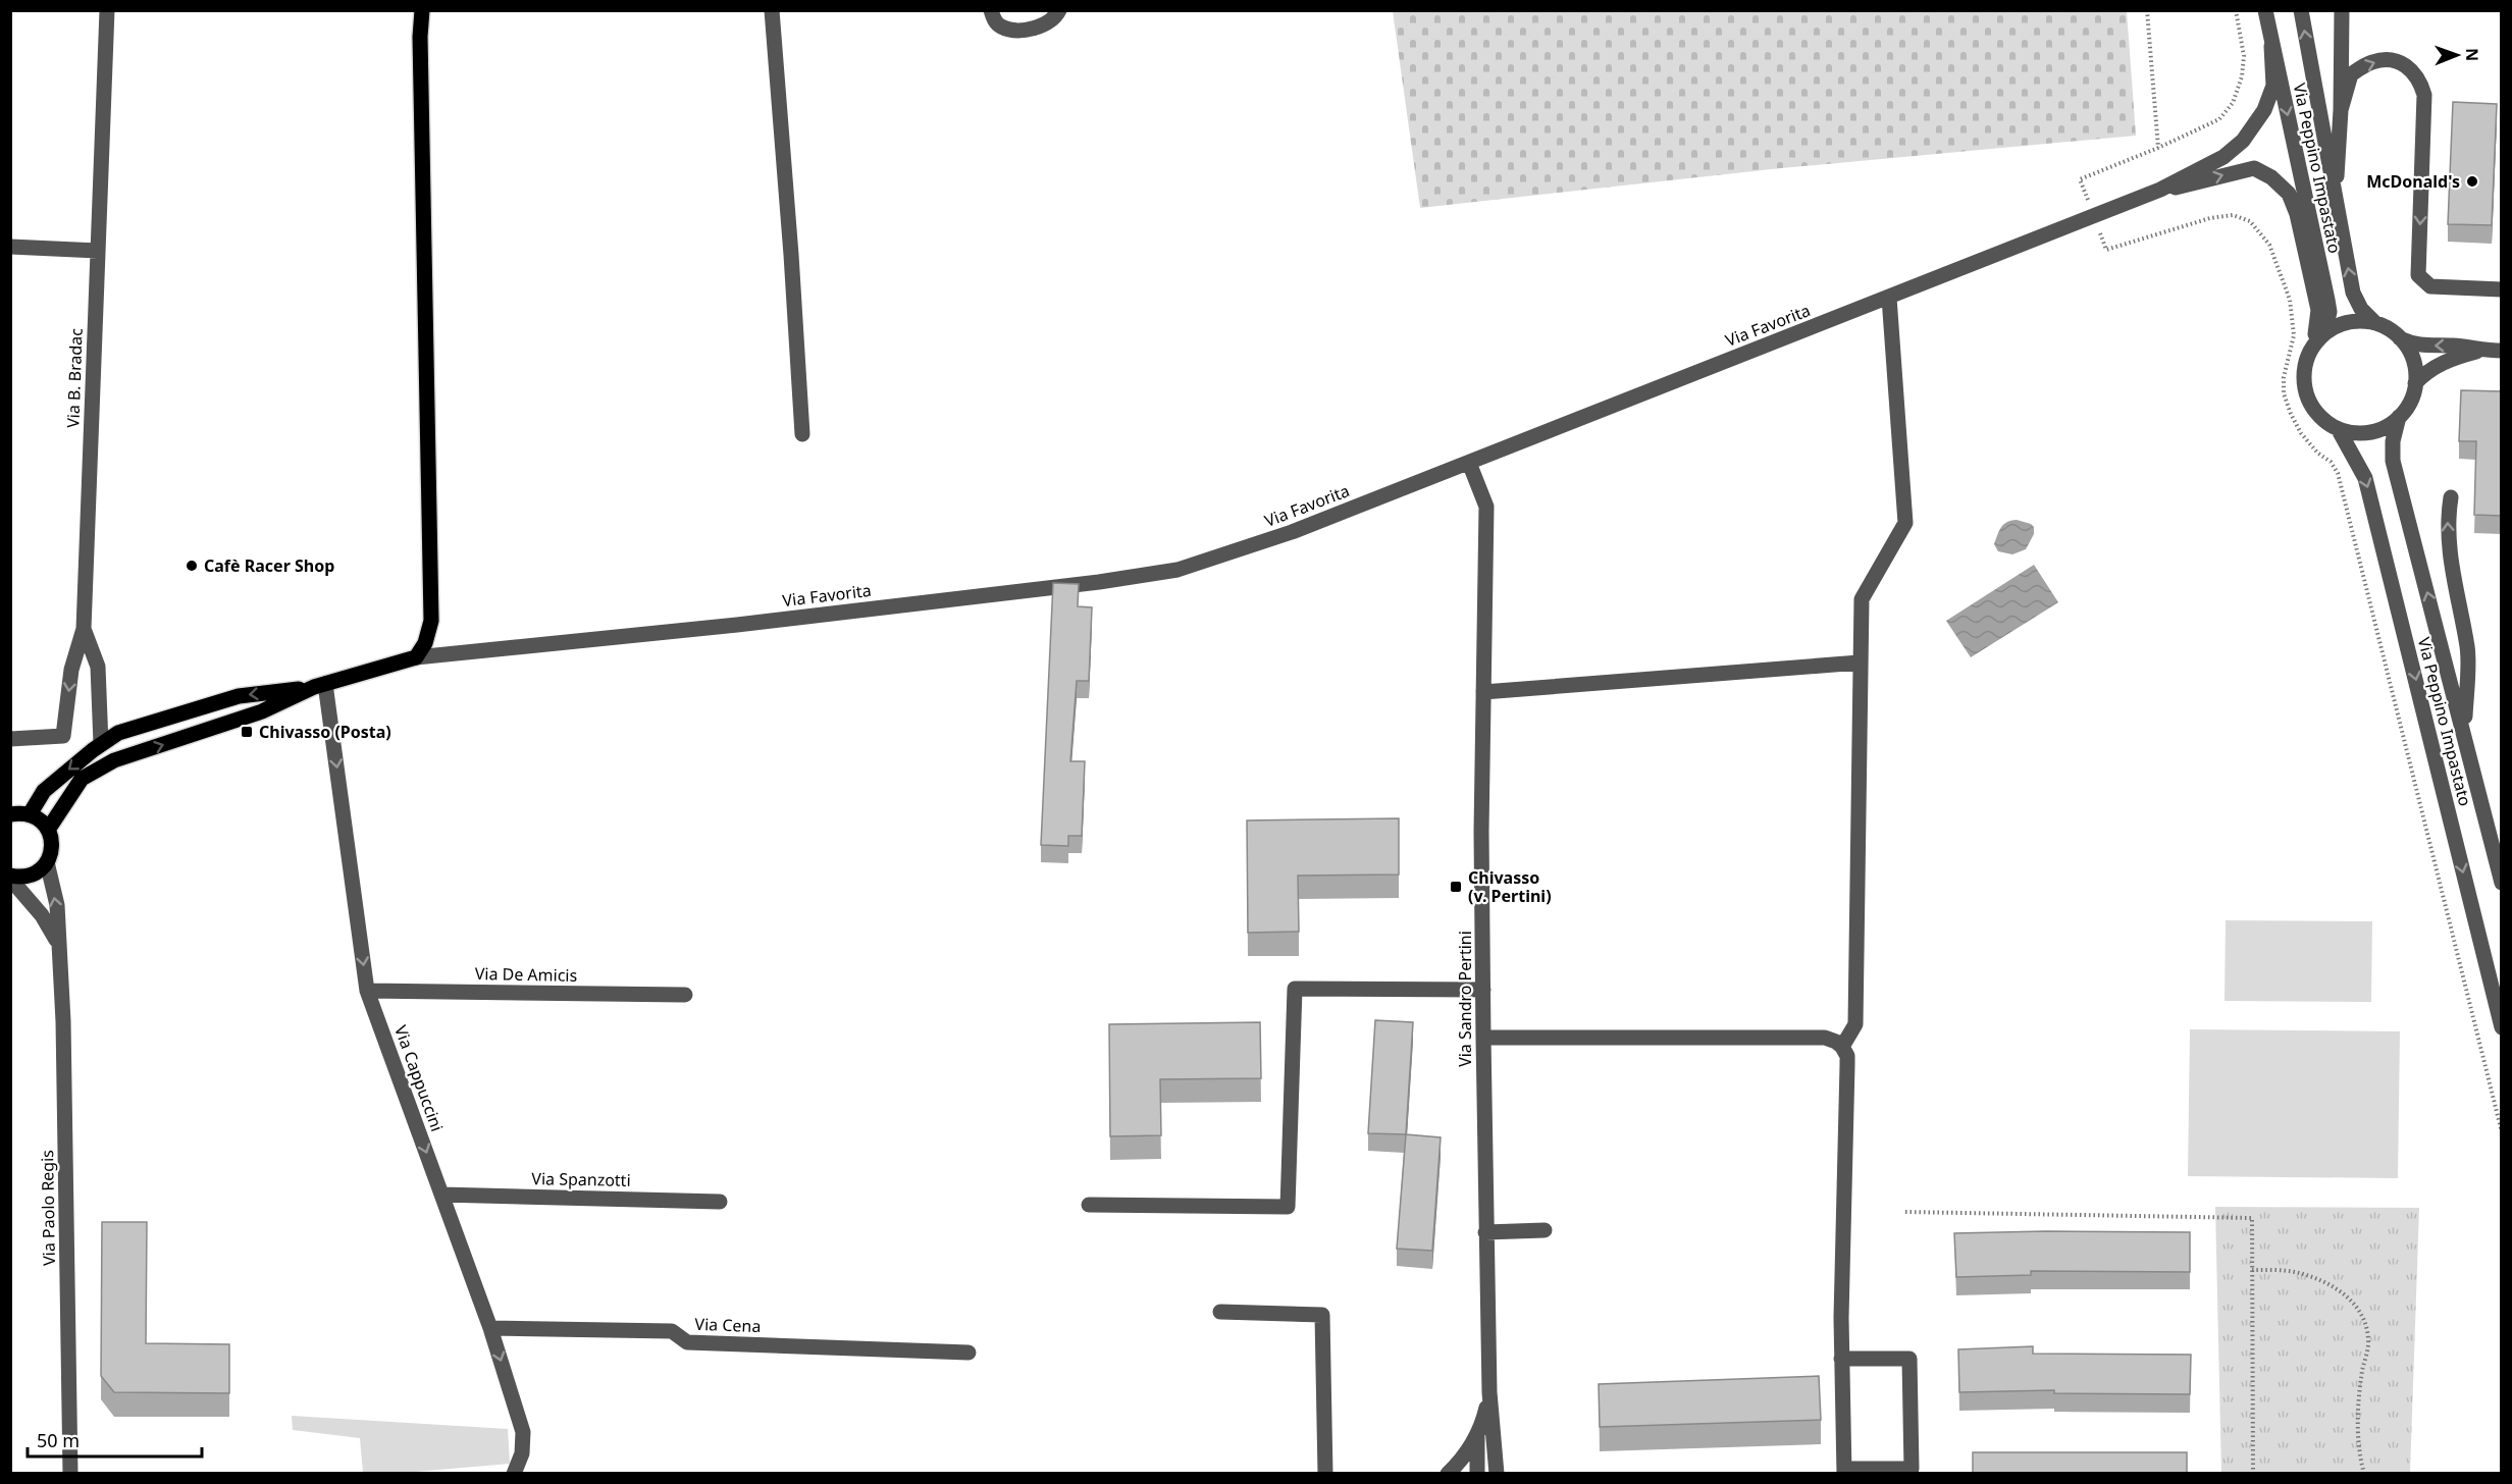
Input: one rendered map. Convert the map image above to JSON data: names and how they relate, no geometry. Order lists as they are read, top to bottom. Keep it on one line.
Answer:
{"streets":{"street":["Via Peppino Impastato","Via Favorita","Via B. Bradac","Via De Amicis","Via Sandro Pertini","Via Cappuccini","Via Spanzotti","Via Paolo Regis","Via Cena"]},"crossings":[["Via Peppino Impastato","Via Favorita"],["Via Favorita","Via Sandro Pertini"],["Via De Amicis","Via Cappuccini"],["Via Cappuccini","Via Spanzotti"],["Via Cappuccini","Via Cena"]],"one_way":["Via Cappuccini"],"places":{"other":["McDonald's","Cafè Racer Shop"],"transit":["Chivasso (Posta)","Chivasso (v. Pertini)"]},"scale_bar":"50 m","north":"right"}
